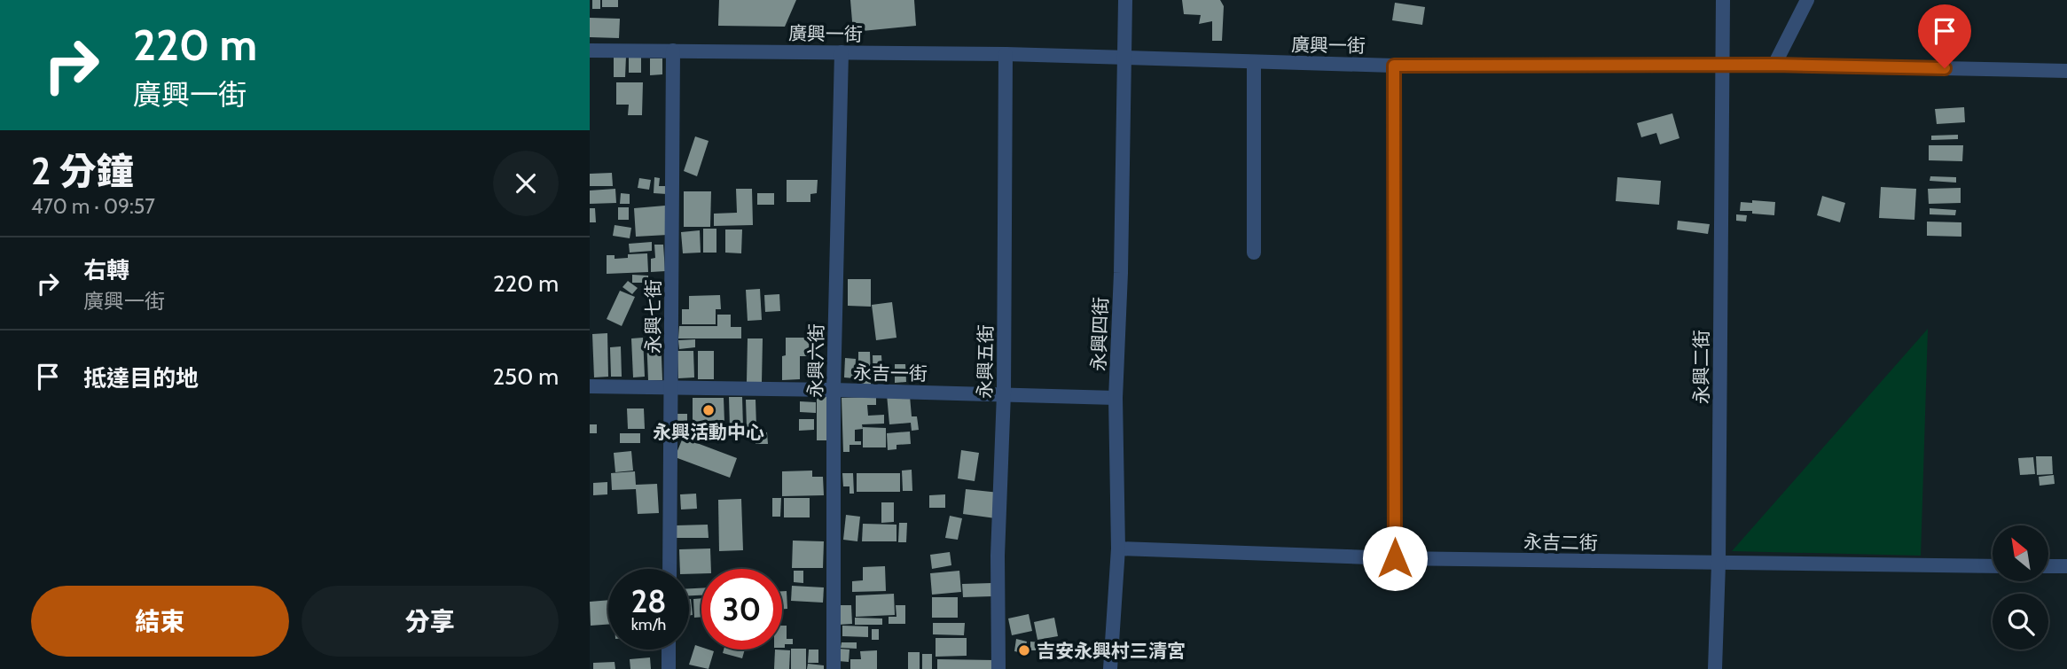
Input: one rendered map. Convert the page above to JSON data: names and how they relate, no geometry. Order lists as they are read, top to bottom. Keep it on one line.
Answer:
{"streets":{"street":["廣興一街","永興七街","永興四街","永興六街","永興五街","永興二街","永吉一街","永吉二街"]},"crossings":[["廣興一街","永興七街"],["廣興一街","永興四街"],["廣興一街","永興六街"],["廣興一街","永興五街"],["廣興一街","永興二街"],["永興七街","永吉一街"],["永興四街","永吉一街"],["永興四街","永吉二街"],["永興六街","永吉一街"],["永興五街","永吉一街"],["永興二街","永吉二街"]],"places":["永興活動中心","吉安永興村三清宮"],"north":"top left","page":{"turn":["220 m","廣興一街"],"heading":["2 分鐘","470 m · 09:57"],"list":[{"name":"右轉","note":"廣興一街","value":"220 m"},{"name":"抵達目的地","value":"250 m"}],"speed":"28 km/h","limit":"30","buttons":["結束","分享"]}}
